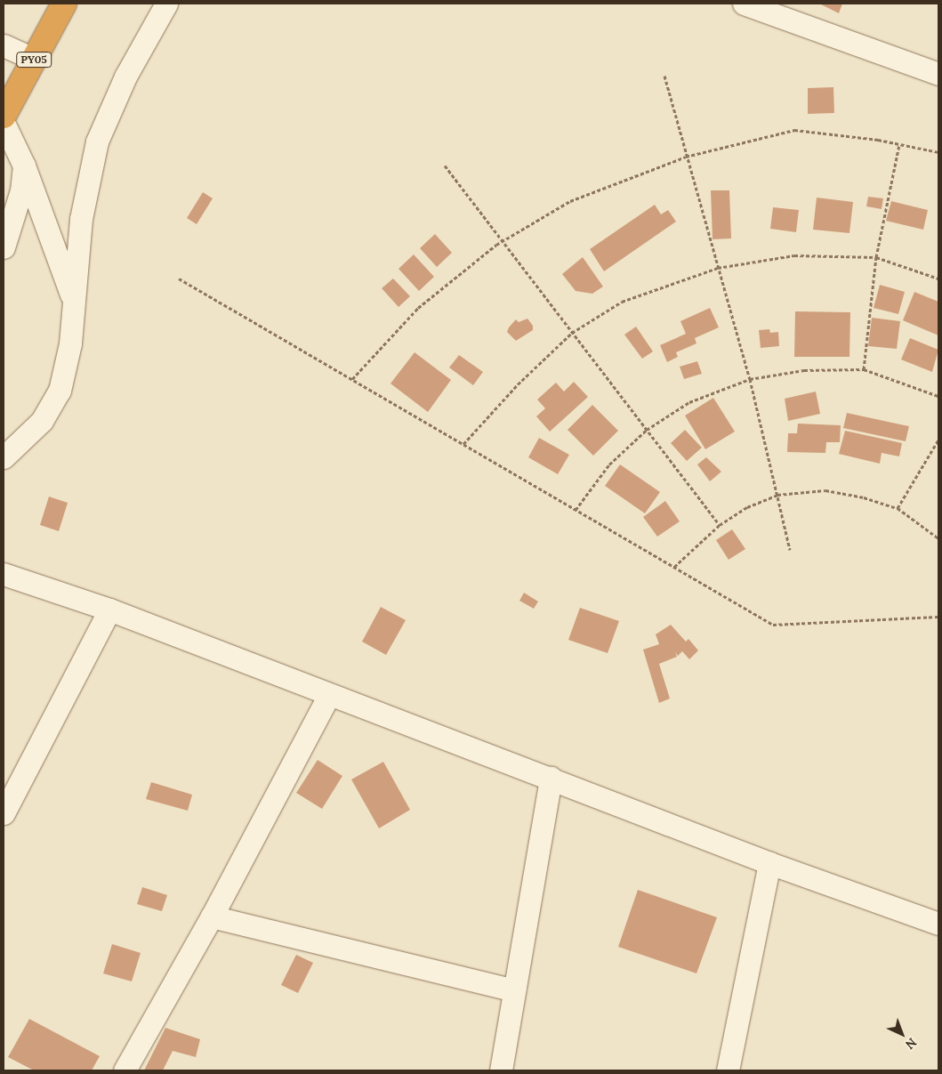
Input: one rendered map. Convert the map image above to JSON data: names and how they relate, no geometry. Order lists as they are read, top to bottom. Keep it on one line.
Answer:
{"streets":{"highway":["PY05"]},"north":"bottom right"}
